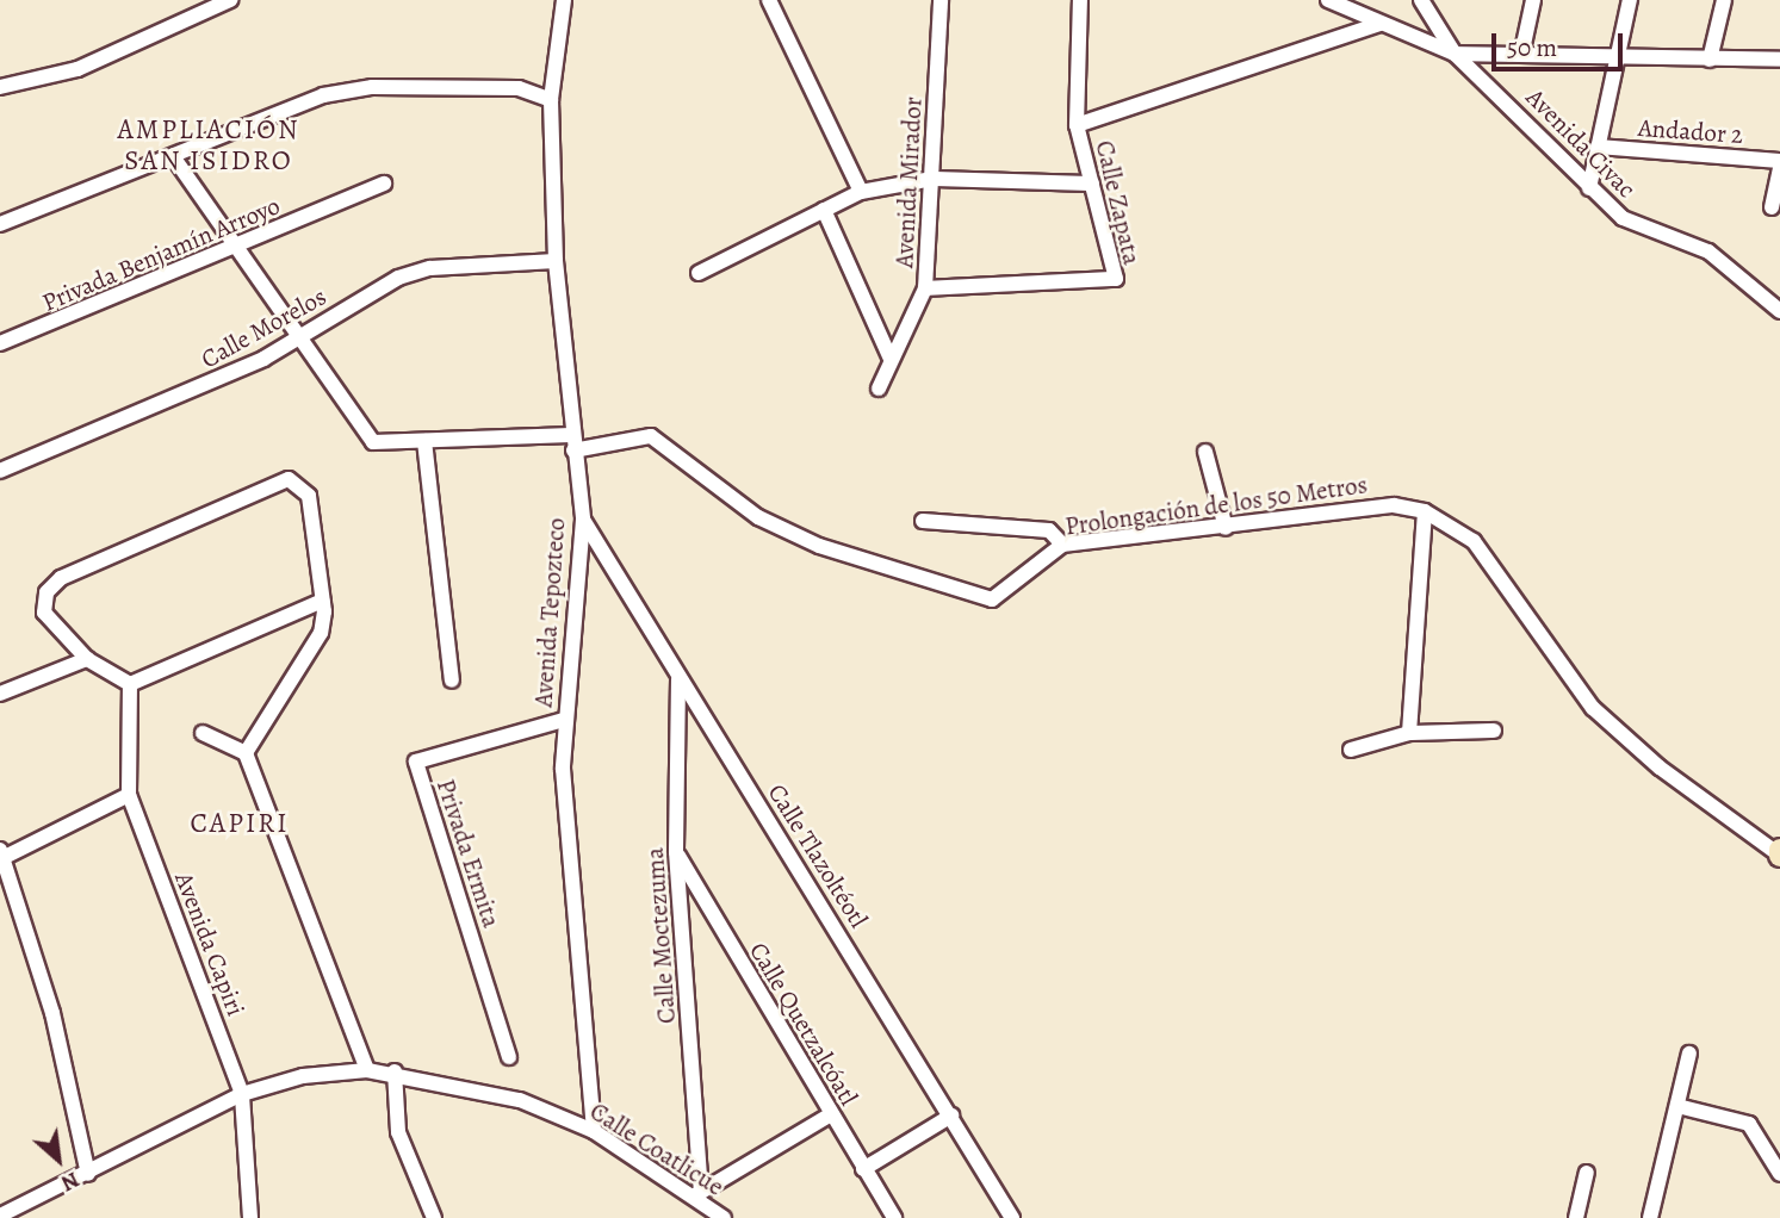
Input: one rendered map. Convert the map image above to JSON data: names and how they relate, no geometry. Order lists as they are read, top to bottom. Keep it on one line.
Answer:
{"streets":{"street":["Andador 2","Avenida Civac","Avenida Mirador","Calle Zapata","Privada Benjamín Arroyo","Calle Morelos","Prolongación de los 50 Metros","Avenida Tepozteco","Privada Ermita","Calle Tlazoltéotl","Calle Moctezuma","Avenida Capiri","Calle Quetzalcóatl","Calle Coatlicue"]},"crossings":[["Avenida Mirador","Calle Zapata"],["Calle Morelos","Avenida Tepozteco"],["Prolongación de los 50 Metros","Avenida Tepozteco"],["Avenida Tepozteco","Privada Ermita"],["Avenida Tepozteco","Calle Tlazoltéotl"],["Avenida Tepozteco","Calle Coatlicue"],["Calle Tlazoltéotl","Calle Moctezuma"],["Calle Moctezuma","Calle Quetzalcóatl"],["Calle Moctezuma","Calle Coatlicue"]],"districts":["AMPLIACIÓN SAN ISIDRO","CAPIRI"],"scale_bar":"50 m","north":"bottom right"}
